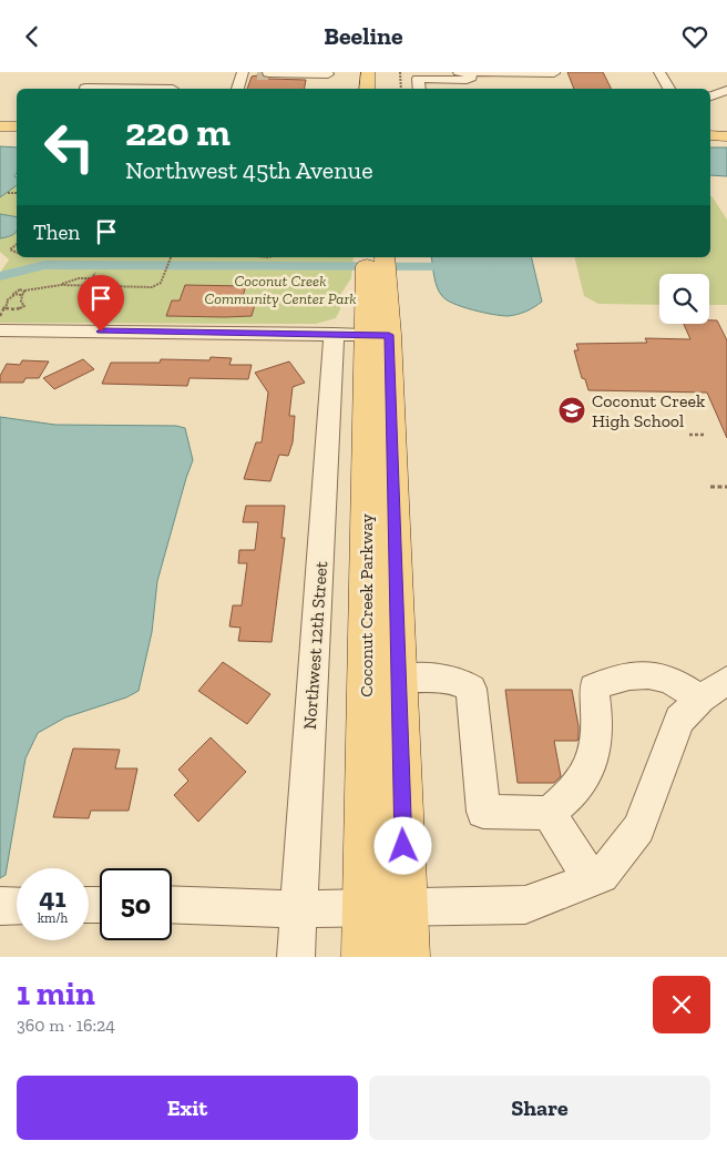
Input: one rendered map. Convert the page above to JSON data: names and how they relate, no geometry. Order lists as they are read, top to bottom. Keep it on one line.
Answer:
{"streets":{"main road":["Coconut Creek Parkway"],"street":["Northwest 12th Street"]},"crossings":[["Coconut Creek Parkway","Northwest 12th Street"]],"parks":["Coconut Creek Community Center Park"],"places":{"school or university":["Coconut Creek High School"]},"page":{"header":"Beeline","turn":["220 m","Northwest 45th Avenue"],"then":"Then","speed":"41 km/h","limit":"50","heading":["1 min","360 m · 16:24"],"buttons":["Exit","Share"]}}
